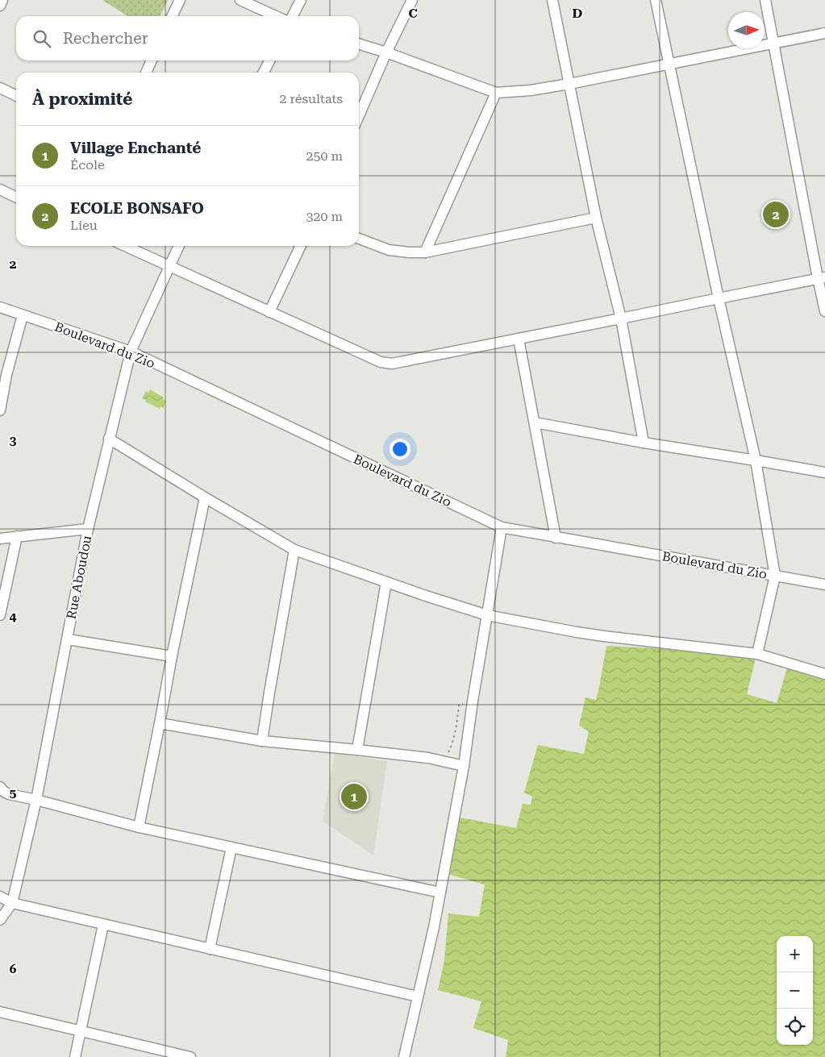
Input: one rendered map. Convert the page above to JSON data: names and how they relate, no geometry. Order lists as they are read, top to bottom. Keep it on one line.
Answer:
{"streets":{"street":["Boulevard du Zio","Rue Aboudou"]},"crossings":[["Boulevard du Zio","Rue Aboudou"]],"north":"right","page":{"search":"Rechercher","heading":["À proximité","2 résultats"],"list":[{"mark":"1","name":"Village Enchanté","note":"École","value":"250 m"},{"mark":"2","name":"ECOLE BONSAFO","note":"Lieu","value":"320 m"}],"pins":["2","1"],"map_buttons":["+","−"]},"grid":{"columns":["C","D"],"rows":["2","3","4","5","6"]}}
